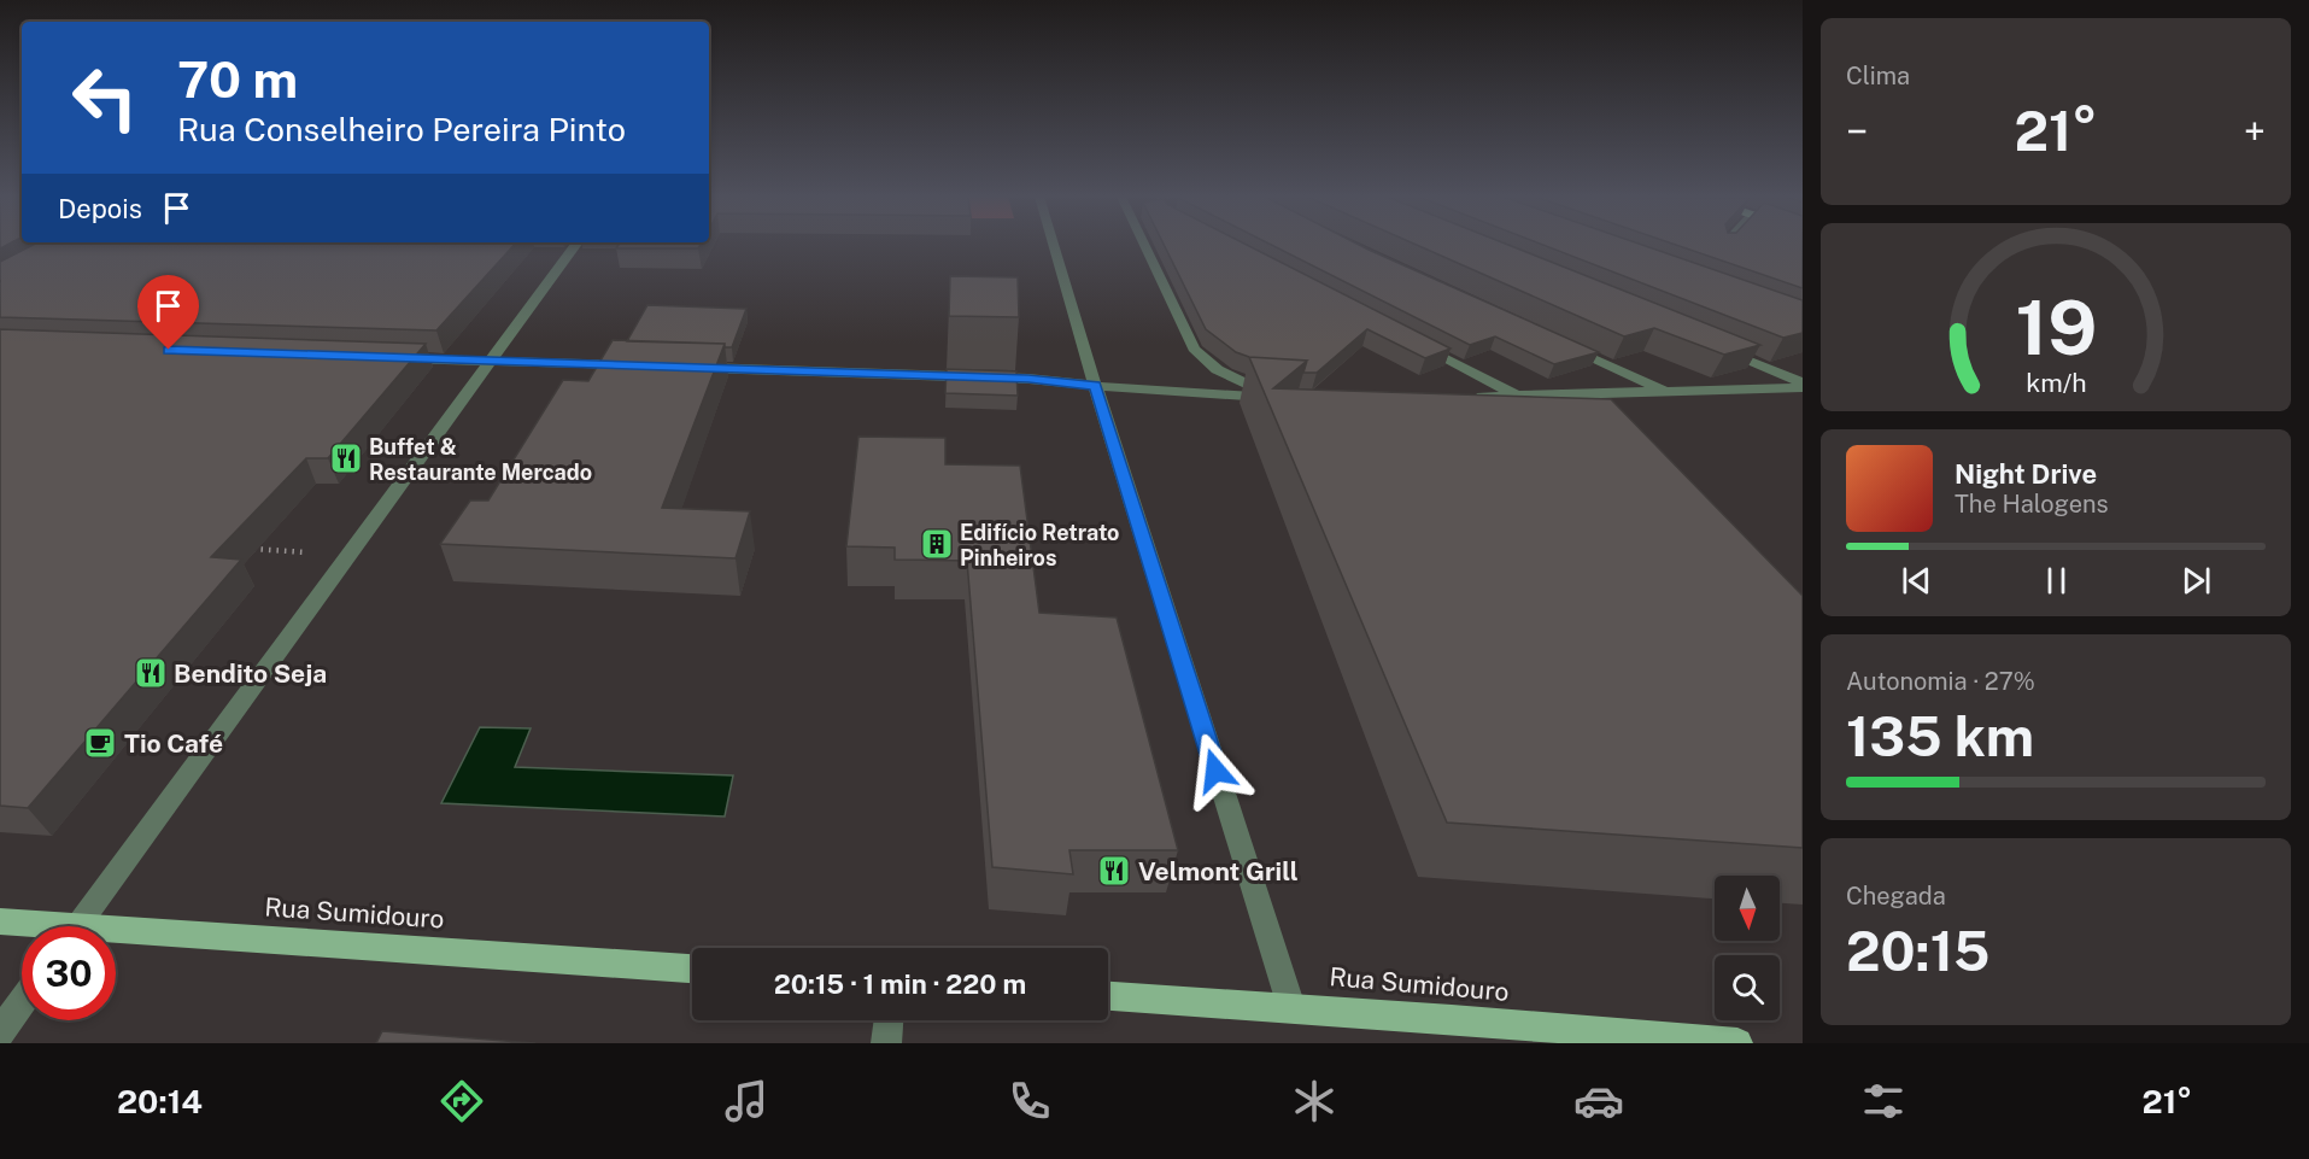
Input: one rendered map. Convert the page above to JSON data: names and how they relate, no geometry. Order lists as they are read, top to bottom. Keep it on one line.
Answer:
{"streets":{"main road":["Rua Sumidouro"]},"places":{"restaurant":["Buffet & Restaurante Mercado","Bendito Seja","Velmont Grill"],"building":["Edifício Retrato Pinheiros"],"cafe":["Tio Café"]},"north":"bottom","page":{"tile":["Clima",["Autonomia · 27%","135 km"],["Chegada","20:15"]],"turn":["70 m","Rua Conselheiro Pereira Pinto"],"heat":["−","21°","+"],"then":"Depois","song":["Night Drive","The Halogens"],"limit":"30","trip":"20:15 · 1 min · 220 m","tabs":["20:14","21°"],"gauge":["19","km/h"]}}
